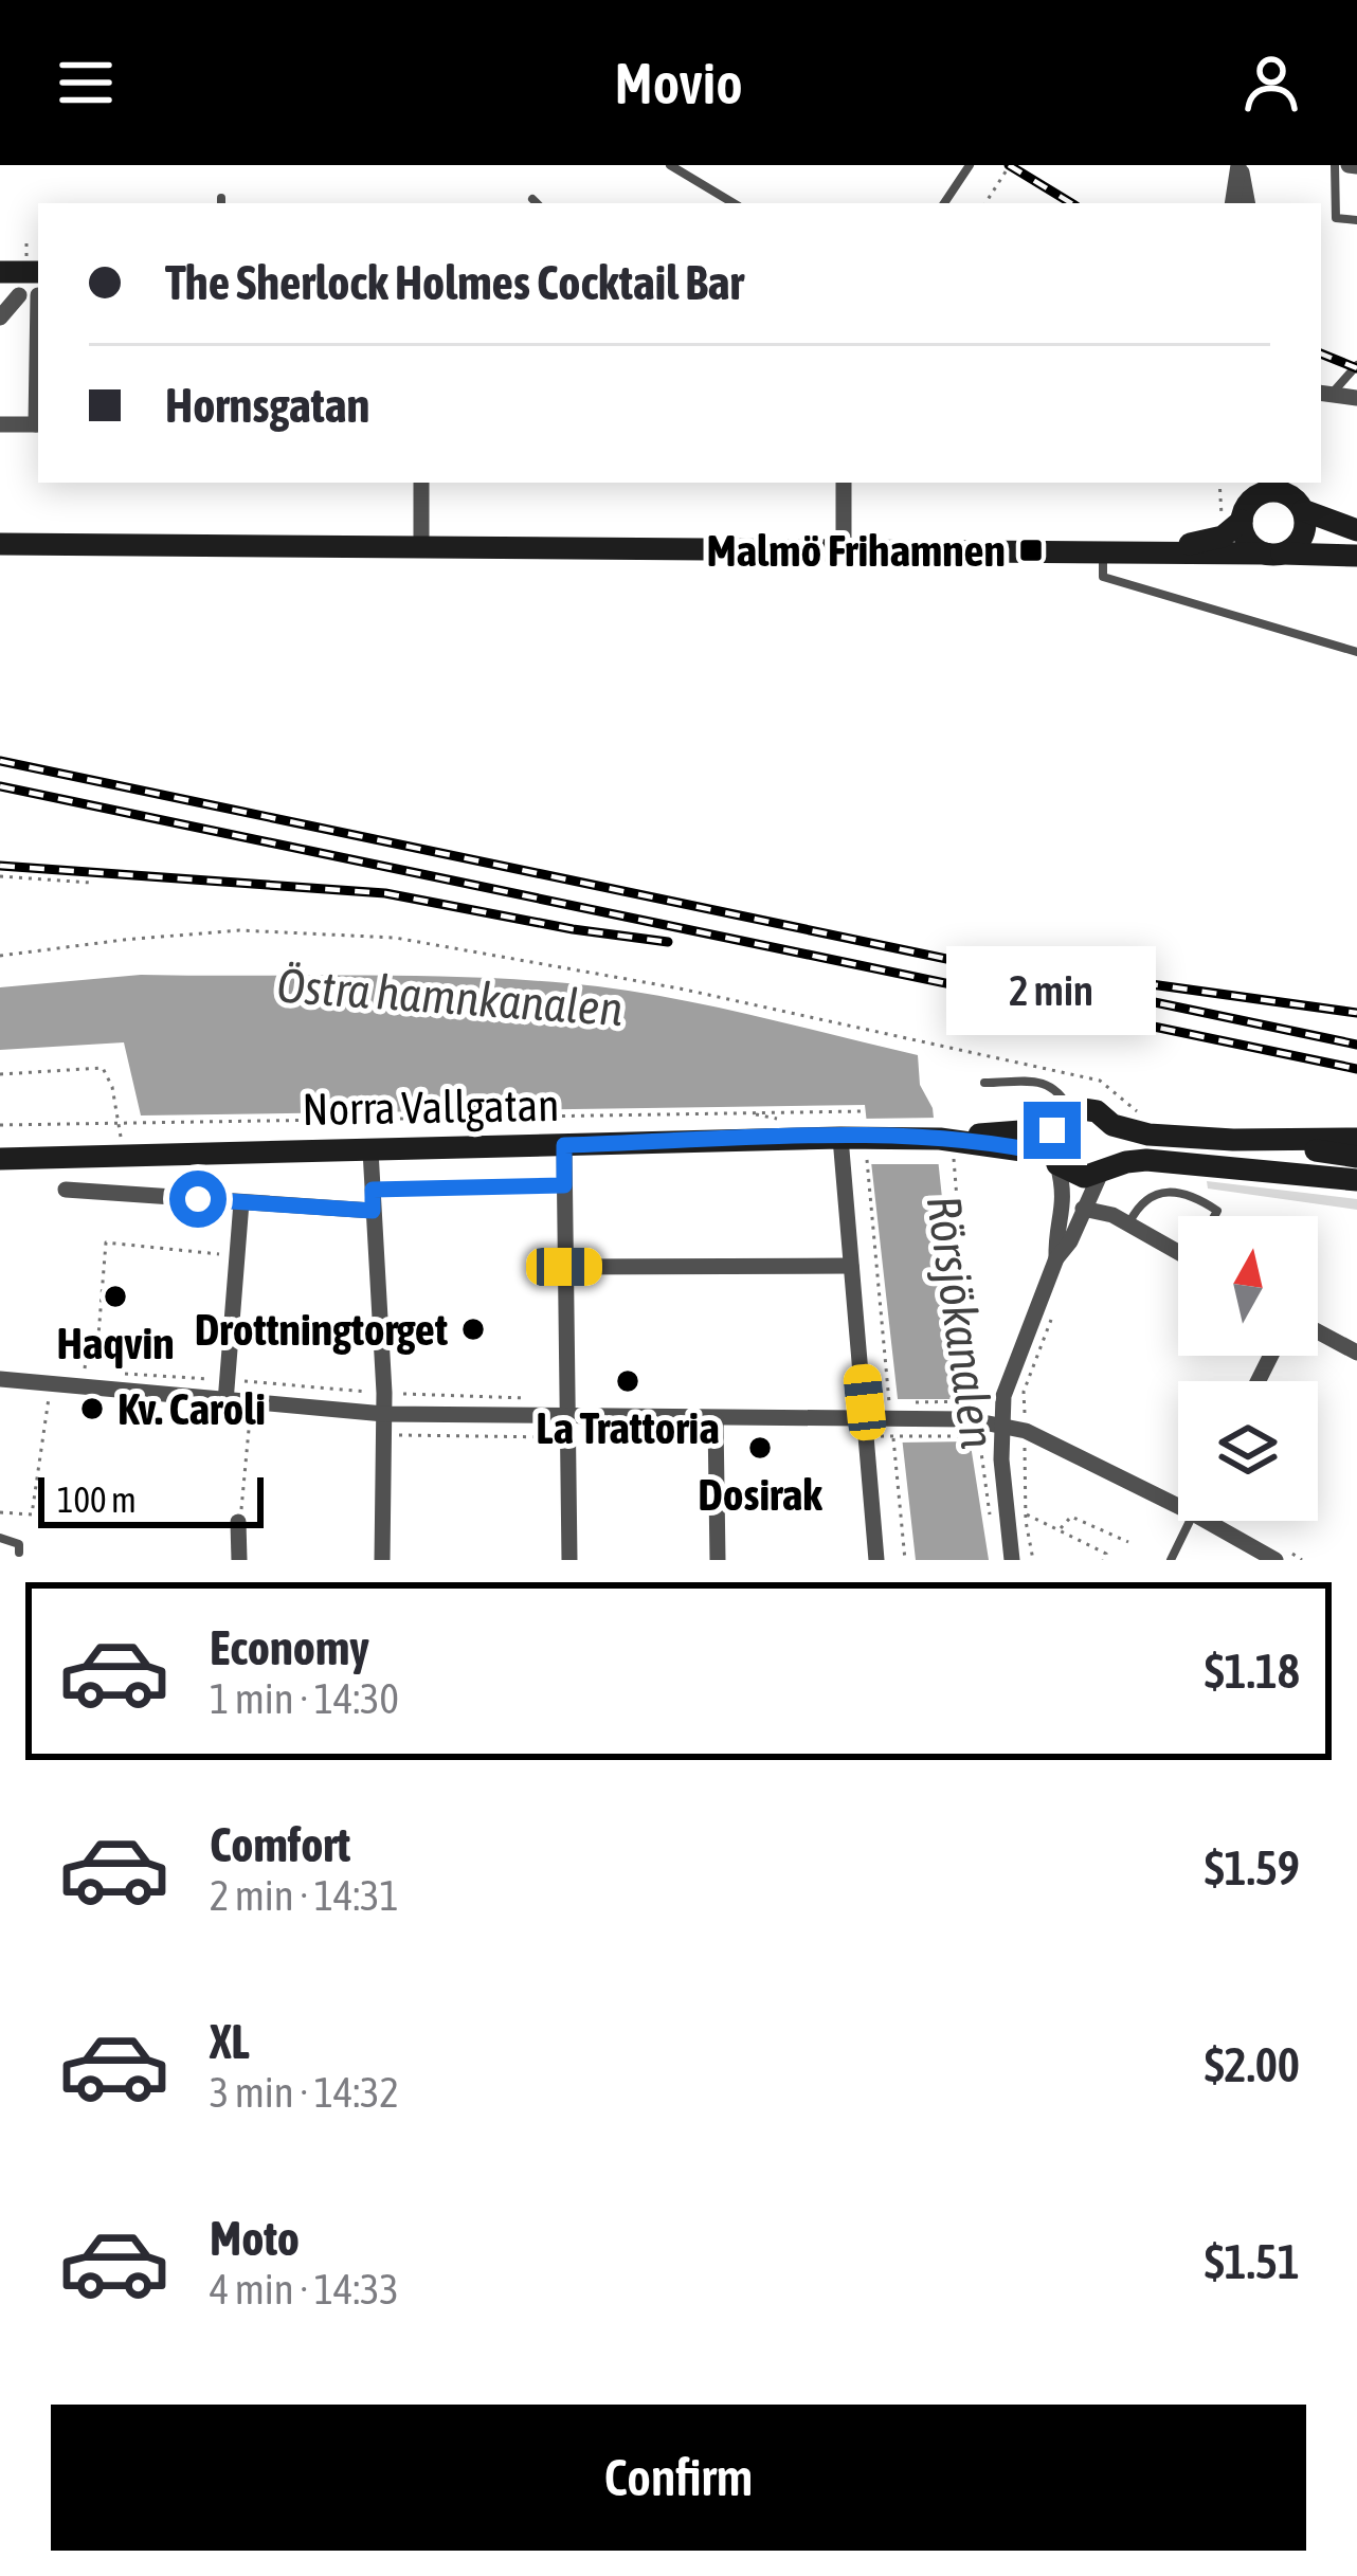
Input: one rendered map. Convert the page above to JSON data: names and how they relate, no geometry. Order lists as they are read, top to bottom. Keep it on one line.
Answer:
{"streets":{"main road":["Norra Vallgatan"]},"water":["Östra hamnkanalen","Rörsjökanalen"],"places":{"transit":["Malmö Frihamnen"],"other":["Haqvin","Drottningtorget","La Trattoria","Kv. Caroli","Dosirak"]},"scale_bar":"100 m","north":"top","page":{"header":"Movio","banner":["The Sherlock Holmes Cocktail Bar","Hornsgatan"],"bubble":"2 min","scale":"100 m","list":[{"name":"Economy","note":"1 min · 14:30","value":"$1.18"},{"name":"Comfort","note":"2 min · 14:31","value":"$1.59"},{"name":"XL","note":"3 min · 14:32","value":"$2.00"},{"name":"Moto","note":"4 min · 14:33","value":"$1.51"}],"buttons":"Confirm"}}
